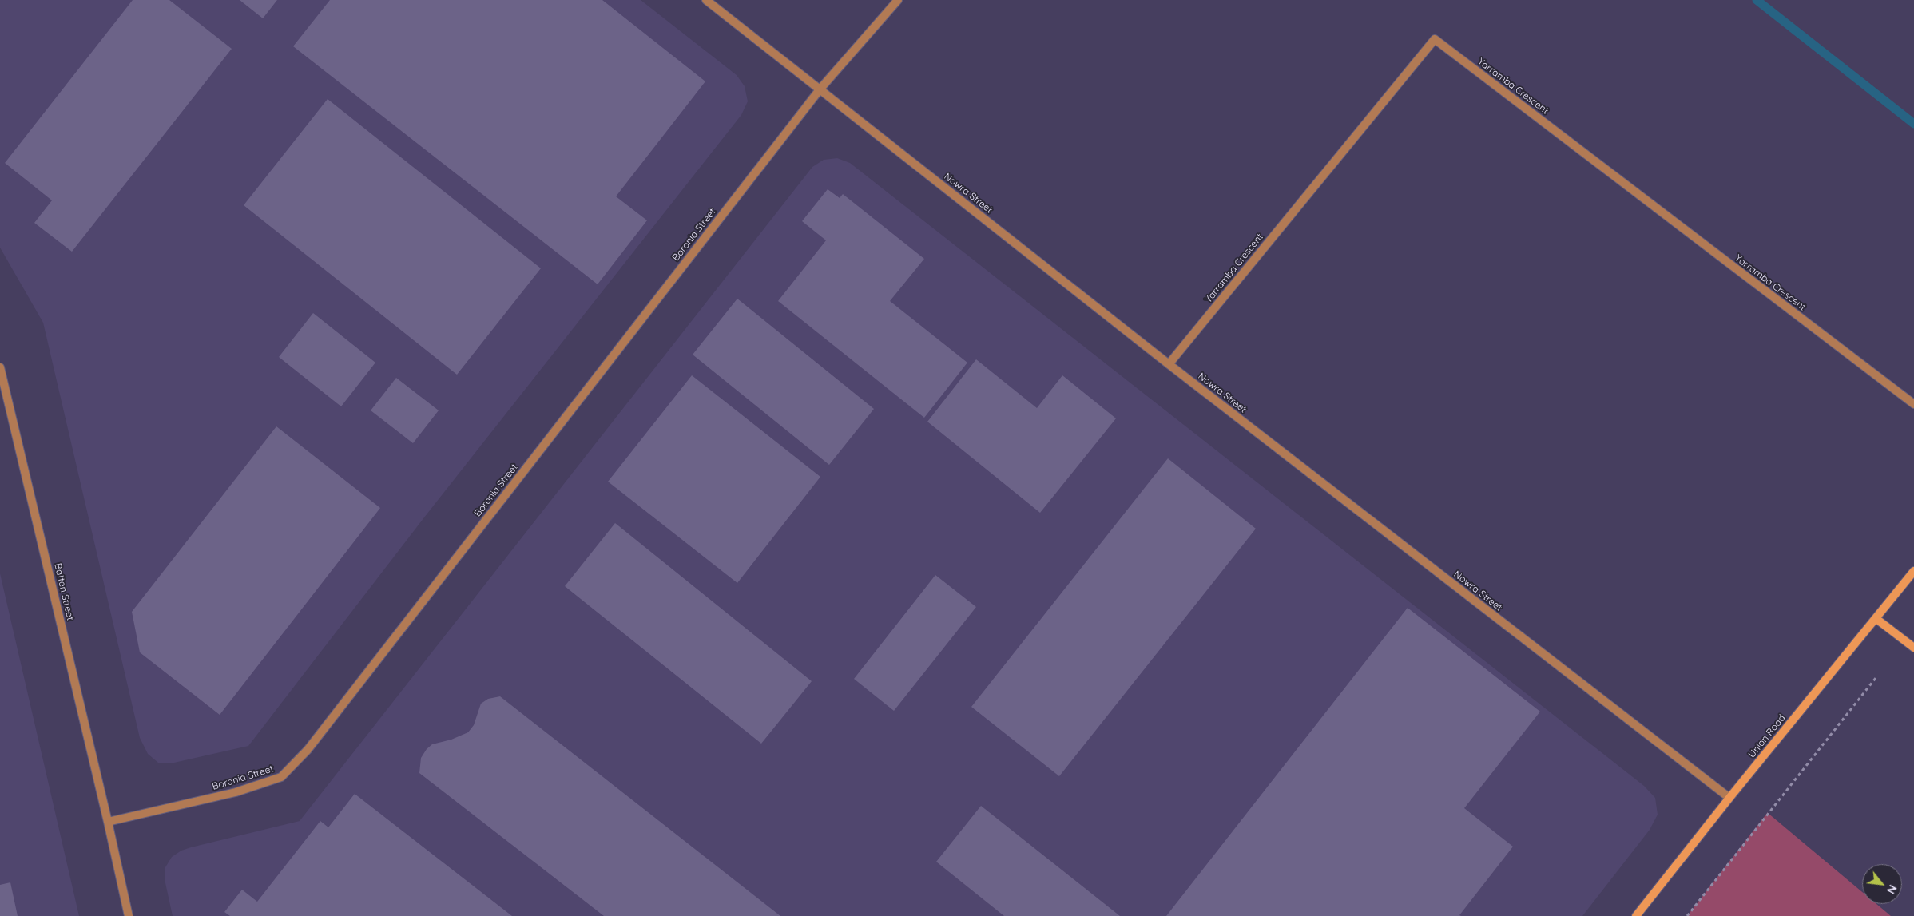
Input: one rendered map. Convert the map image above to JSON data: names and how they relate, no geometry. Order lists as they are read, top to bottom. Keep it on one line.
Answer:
{"streets":{"main road":["Union Road"],"street":["Yarramba Crescent","Nowra Street","Boronia Street","Batten Street"]},"crossings":[["Yarramba Crescent","Nowra Street"],["Nowra Street","Boronia Street"],["Nowra Street","Union Road"],["Boronia Street","Batten Street"]],"north":"bottom right"}
